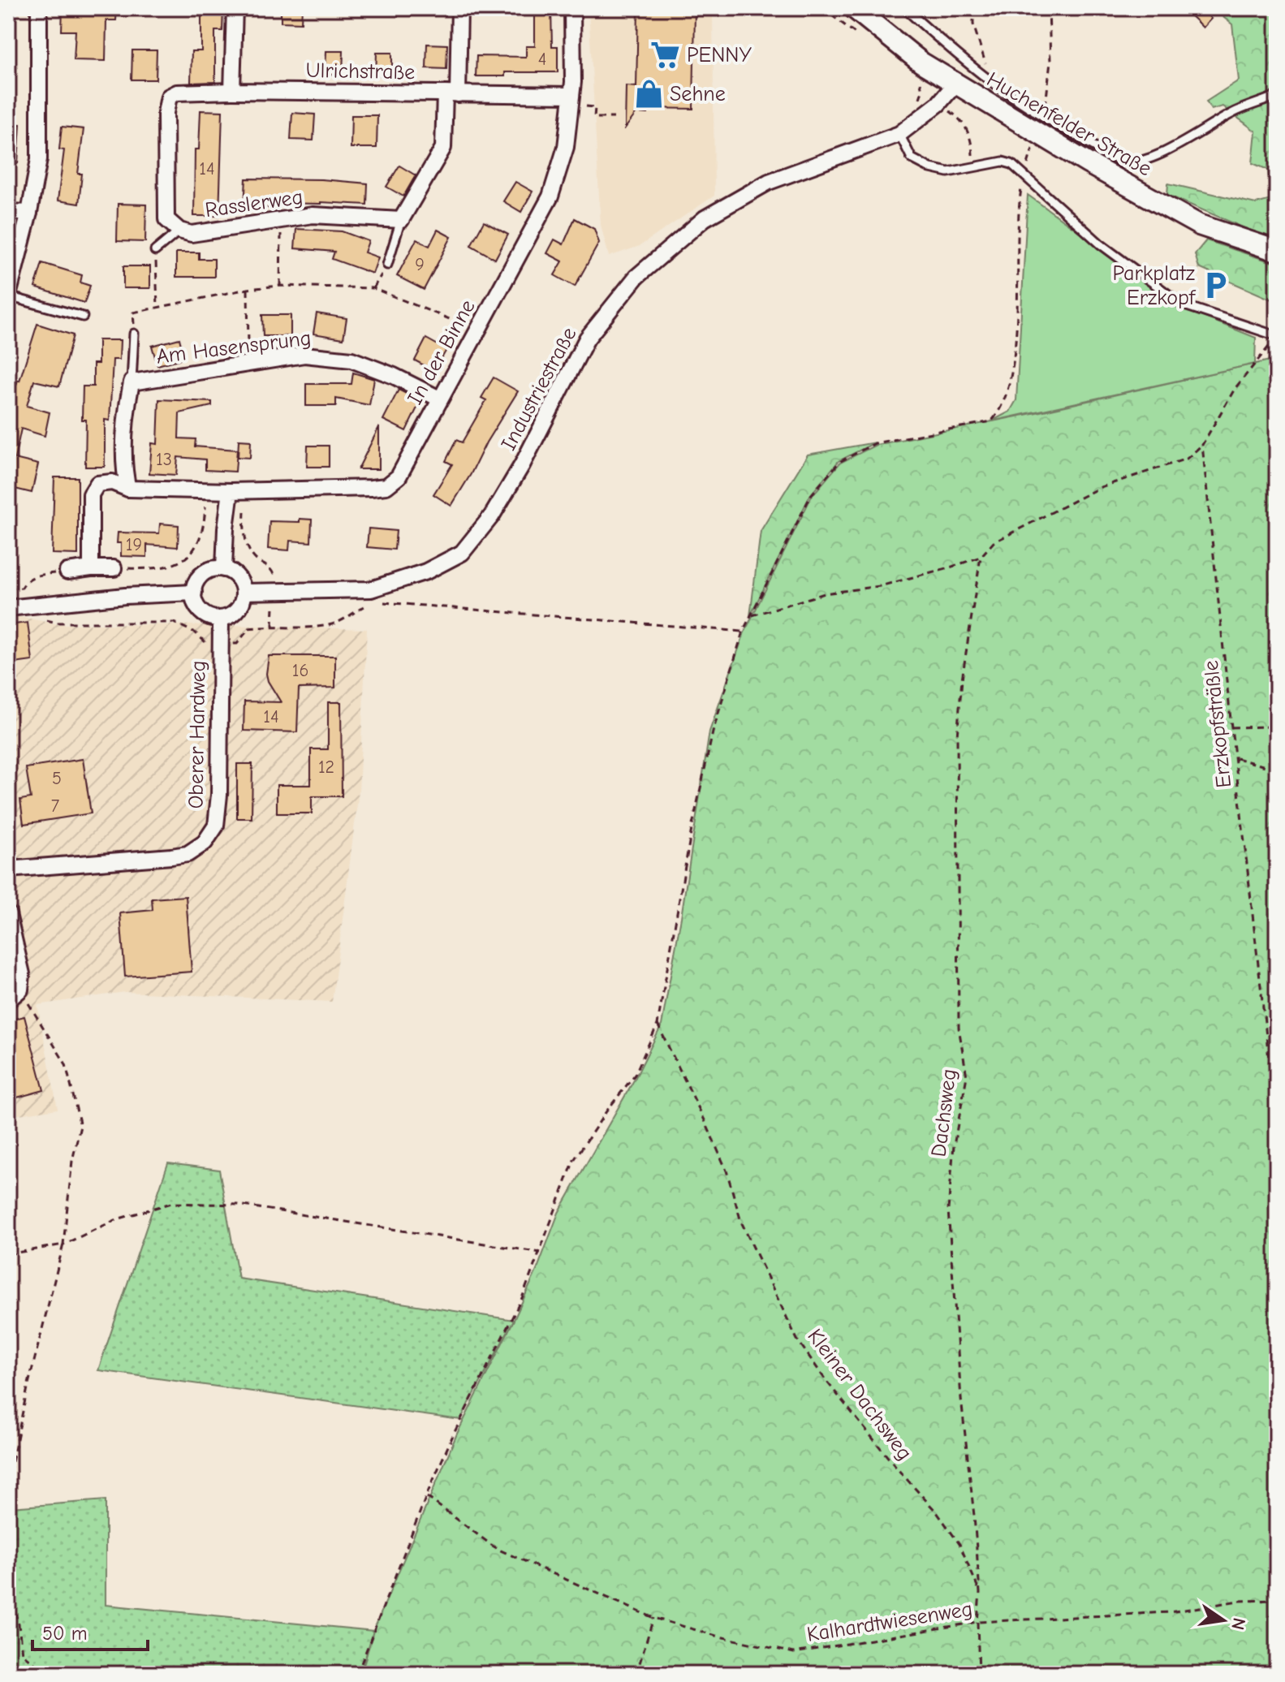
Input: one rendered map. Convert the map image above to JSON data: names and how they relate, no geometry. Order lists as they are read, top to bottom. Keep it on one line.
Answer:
{"streets":{"main road":["Huchenfelder Straße"],"street":["Ulrichstraße","Rasslerweg","Am Hasensprung","In der Binne","Industriestraße","Oberer Hardweg"],"path":["Erzkopfsträßle","Dachsweg","Kleiner Dachsweg","Kalhardtwiesenweg"]},"crossings":[["Ulrichstraße","Rasslerweg"],["Ulrichstraße","In der Binne"],["Huchenfelder Straße","Industriestraße"],["Am Hasensprung","In der Binne"],["Industriestraße","Oberer Hardweg"],["Dachsweg","Kleiner Dachsweg"],["Dachsweg","Kalhardtwiesenweg"]],"places":{"supermarket":["PENNY"],"shop":["Sehne"],"parking":["Parkplatz Erzkopf"]},"house_numbers":["4","14","9","13","19","16","14","12","5","7"],"scale_bar":"50 m","north":"right"}
